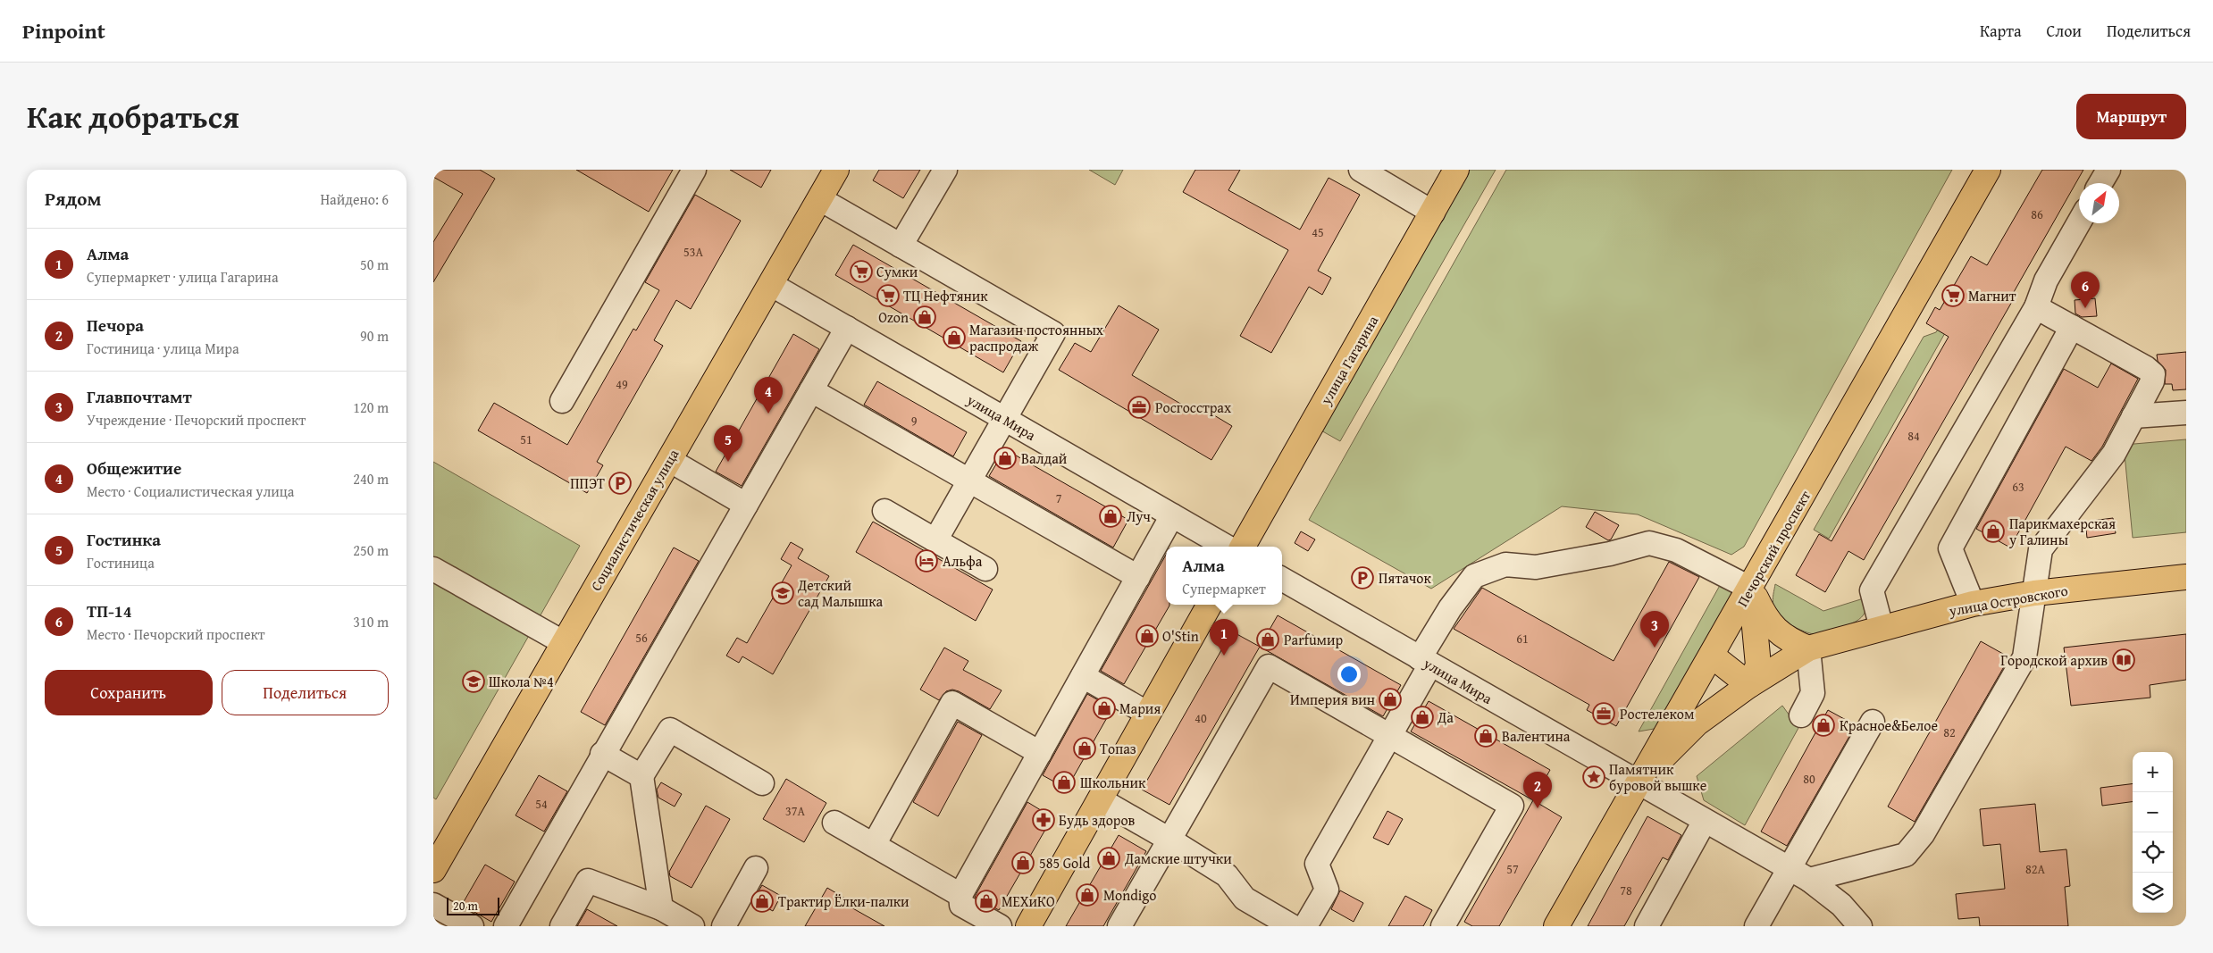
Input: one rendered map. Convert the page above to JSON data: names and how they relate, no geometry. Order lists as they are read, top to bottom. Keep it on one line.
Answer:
{"streets":{"main road":["улица Гагарина","Социалистическая улица","Печорский проспект","улица Островского"],"street":["улица Мира"]},"crossings":[["улица Мира","Социалистическая улица"],["улица Мира","Печорский проспект"],["улица Мира","улица Островского"],["Печорский проспект","улица Островского"]],"places":{"supermarket":["Сумки","ТЦ Нефтяник","Магнит"],"shop":["Ozon","Магазин постоянных распродаж","Валдай","Луч","Парикмахерская у Галины","O'Stin","Parfuмир","Империя вин","Мария","Да","Красное&Белое","Валентина","Топаз","Школьник","Дамские штучки","585 Gold","Mondigo","Трактир Ёлки-палки","МЕХиКО"],"office":["Росгосстрах","Ростелеком"],"parking":["ППЭТ","Пятачок"],"hotel":["Альфа"],"school or university":["Детский сад Малышка","Школа №4"],"library":["Городской архив"],"place":["Памятник буровой вышке"],"pharmacy":["Будь здоров"]},"house_numbers":["86","45","53А","49","9","84","51","63","7","56","61","40","82","80","54","37А","57","82А","78"],"scale_bar":"20 m","north":"top right","page":{"header":"Pinpoint","nav":["Карта","Слои","Поделиться"],"title":"Как добраться","buttons":["Маршрут",["Сохранить","Поделиться"]],"heading":["Рядом","Найдено: 6"],"list":[{"mark":"1","name":"Алма","note":"Супермаркет · улица Гагарина","value":"50 m"},{"mark":"2","name":"Печора","note":"Гостиница · улица Мира","value":"90 m"},{"mark":"3","name":"Главпочтамт","note":"Учреждение · Печорский проспект","value":"120 m"},{"mark":"4","name":"Общежитие","note":"Место · Социалистическая улица","value":"240 m"},{"mark":"5","name":"Гостинка","note":"Гостиница","value":"250 m"},{"mark":"6","name":"ТП-14","note":"Место · Печорский проспект","value":"310 m"}],"pins":["6","4","5","3","1","2"],"popup":["Алма","Супермаркет"],"map_buttons":["+","−"],"scale":"20 m"}}
